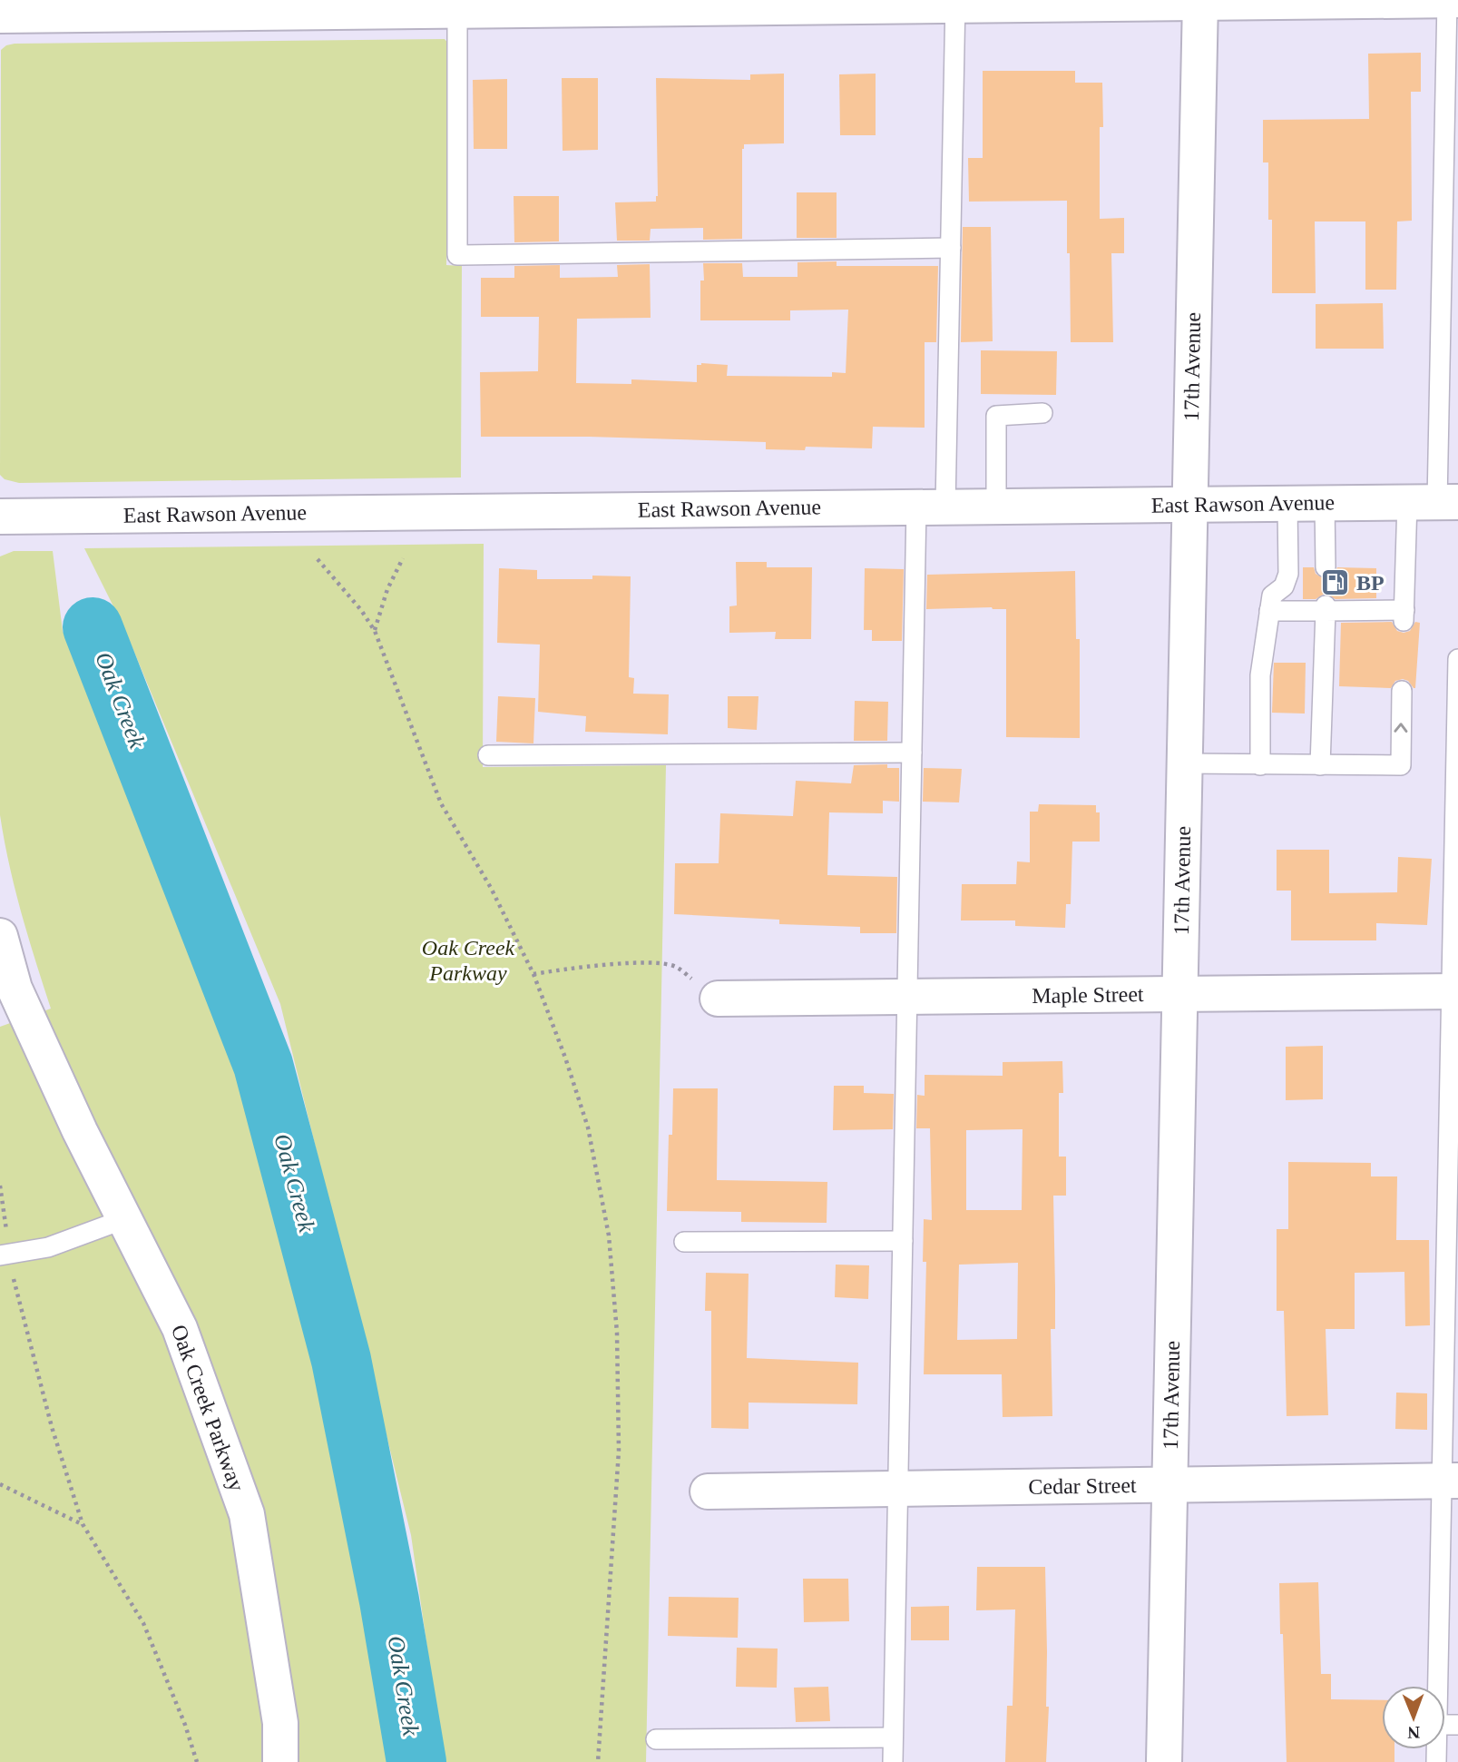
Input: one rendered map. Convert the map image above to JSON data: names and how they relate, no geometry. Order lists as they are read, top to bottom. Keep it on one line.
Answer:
{"streets":{"street":["17th Avenue","East Rawson Avenue","Maple Street","Oak Creek Parkway","Cedar Street"]},"crossings":[["17th Avenue","East Rawson Avenue"],["17th Avenue","Maple Street"],["17th Avenue","Cedar Street"]],"water":["Oak Creek"],"parks":["Oak Creek Parkway"],"places":{"fuel station":["BP"]},"north":"bottom"}
